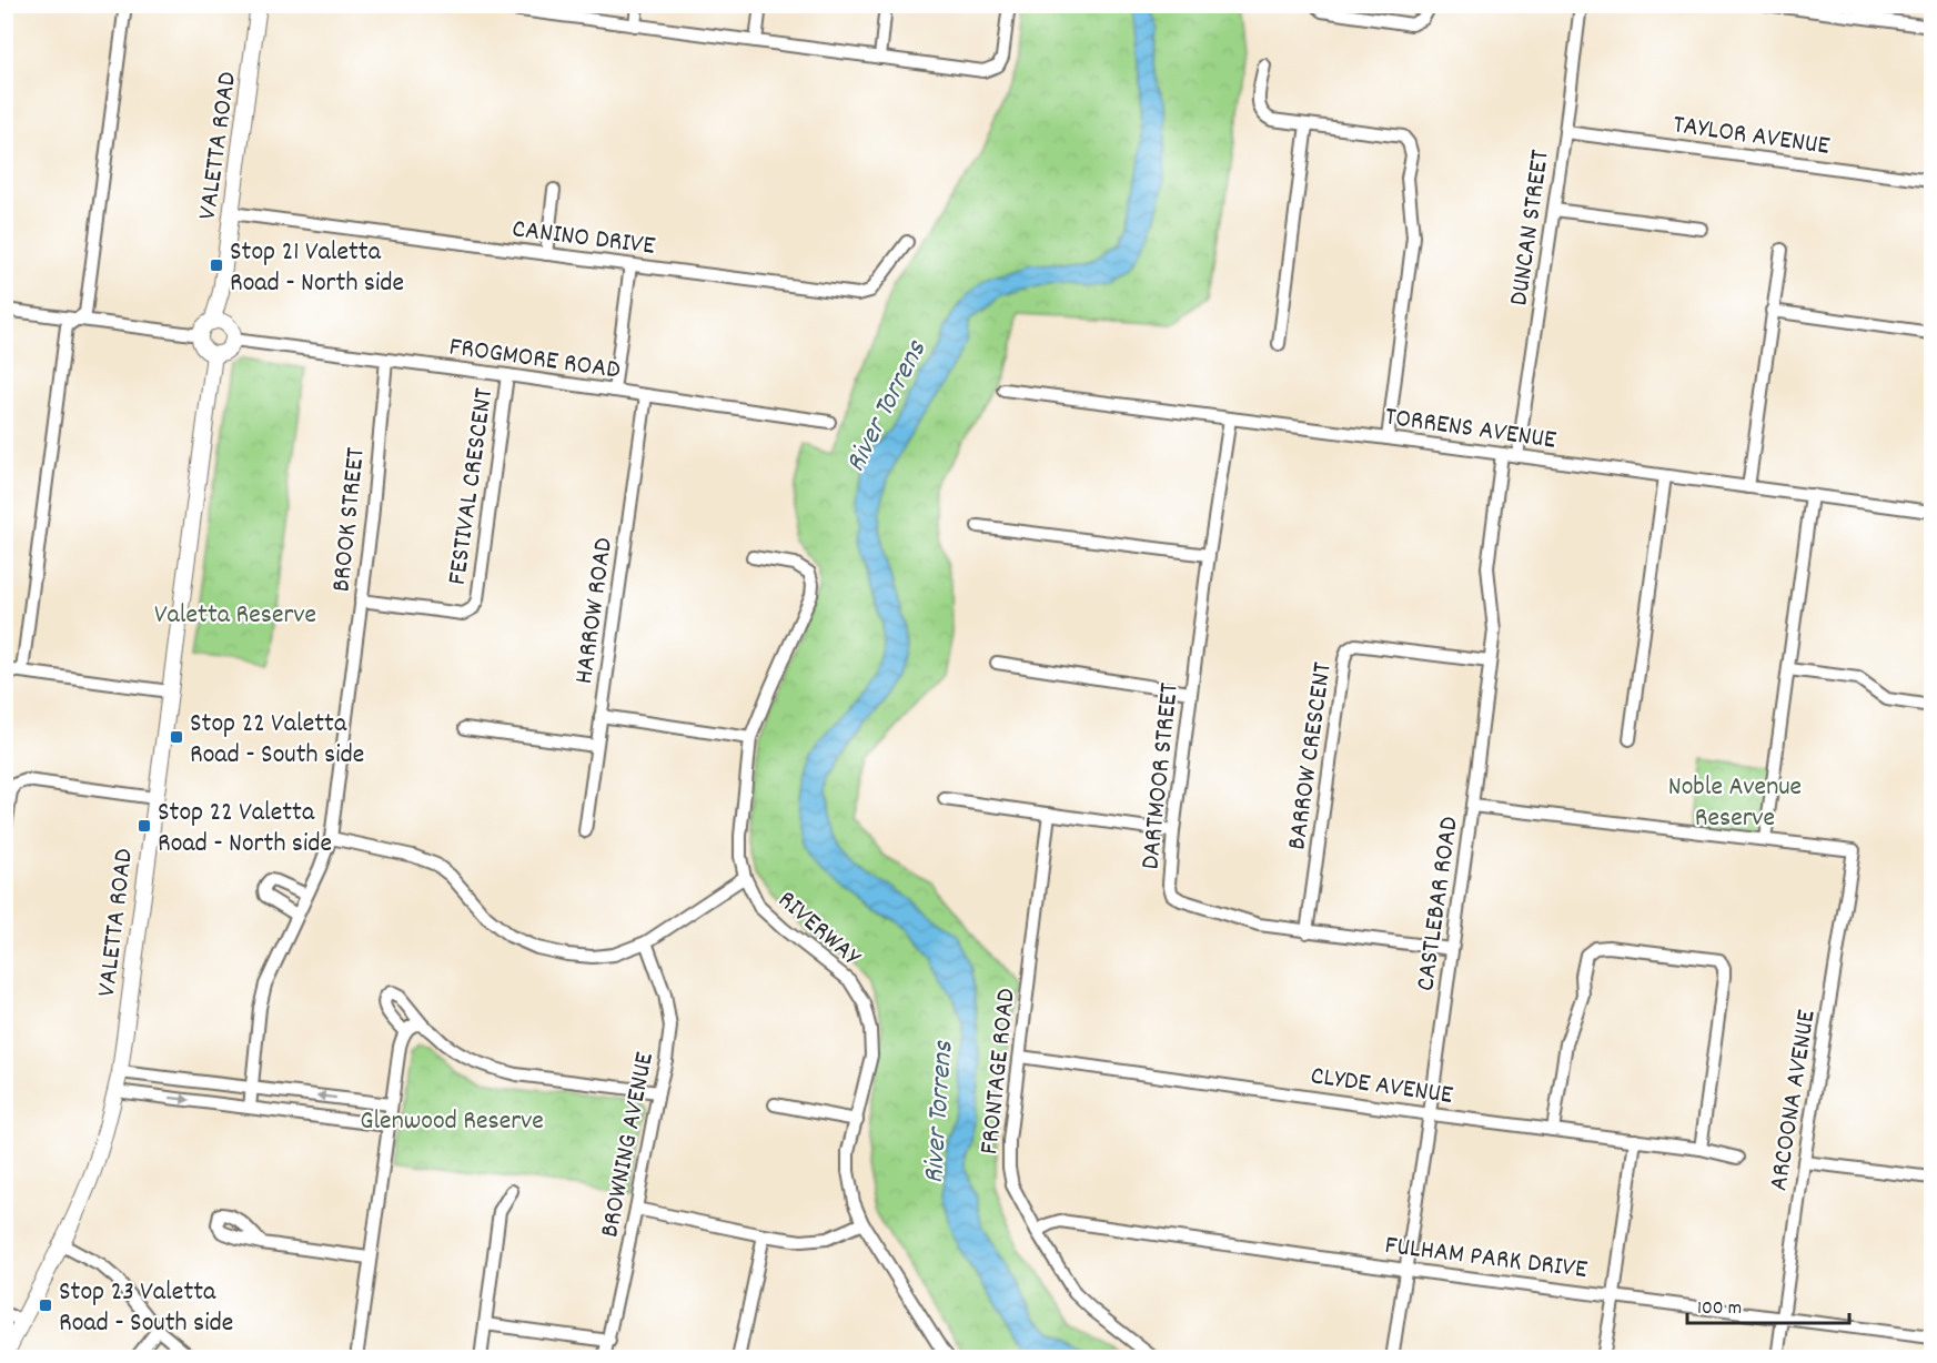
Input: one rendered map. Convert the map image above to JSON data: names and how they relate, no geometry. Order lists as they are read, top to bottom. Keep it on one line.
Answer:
{"streets":{"street":["TAYLOR AVENUE","VALETTA ROAD","DUNCAN STREET","CANINO DRIVE","FROGMORE ROAD","TORRENS AVENUE","FESTIVAL CRESCENT","BROOK STREET","HARROW ROAD","BARROW CRESCENT","DARTMOOR STREET","CASTLEBAR ROAD","RIVERWAY","FRONTAGE ROAD","CLYDE AVENUE","ARCOONA AVENUE","BROWNING AVENUE","FULHAM PARK DRIVE"]},"crossings":[["TAYLOR AVENUE","DUNCAN STREET"],["VALETTA ROAD","CANINO DRIVE"],["VALETTA ROAD","FROGMORE ROAD"],["DUNCAN STREET","TORRENS AVENUE"],["FROGMORE ROAD","FESTIVAL CRESCENT"],["FROGMORE ROAD","BROOK STREET"],["FROGMORE ROAD","HARROW ROAD"],["TORRENS AVENUE","DARTMOOR STREET"],["TORRENS AVENUE","CASTLEBAR ROAD"],["FESTIVAL CRESCENT","BROOK STREET"],["BARROW CRESCENT","DARTMOOR STREET"],["BARROW CRESCENT","CASTLEBAR ROAD"],["DARTMOOR STREET","CASTLEBAR ROAD"],["CASTLEBAR ROAD","CLYDE AVENUE"],["CASTLEBAR ROAD","FULHAM PARK DRIVE"],["FRONTAGE ROAD","CLYDE AVENUE"],["FRONTAGE ROAD","FULHAM PARK DRIVE"],["ARCOONA AVENUE","FULHAM PARK DRIVE"]],"water":["River Torrens"],"parks":["Valetta Reserve","Noble Avenue Reserve","Glenwood Reserve"],"places":{"transit":["Stop 21 Valetta Road - North side","Stop 22 Valetta Road - South side","Stop 22 Valetta Road - North side","Stop 23 Valetta Road - South side"]},"scale_bar":"100 m"}
